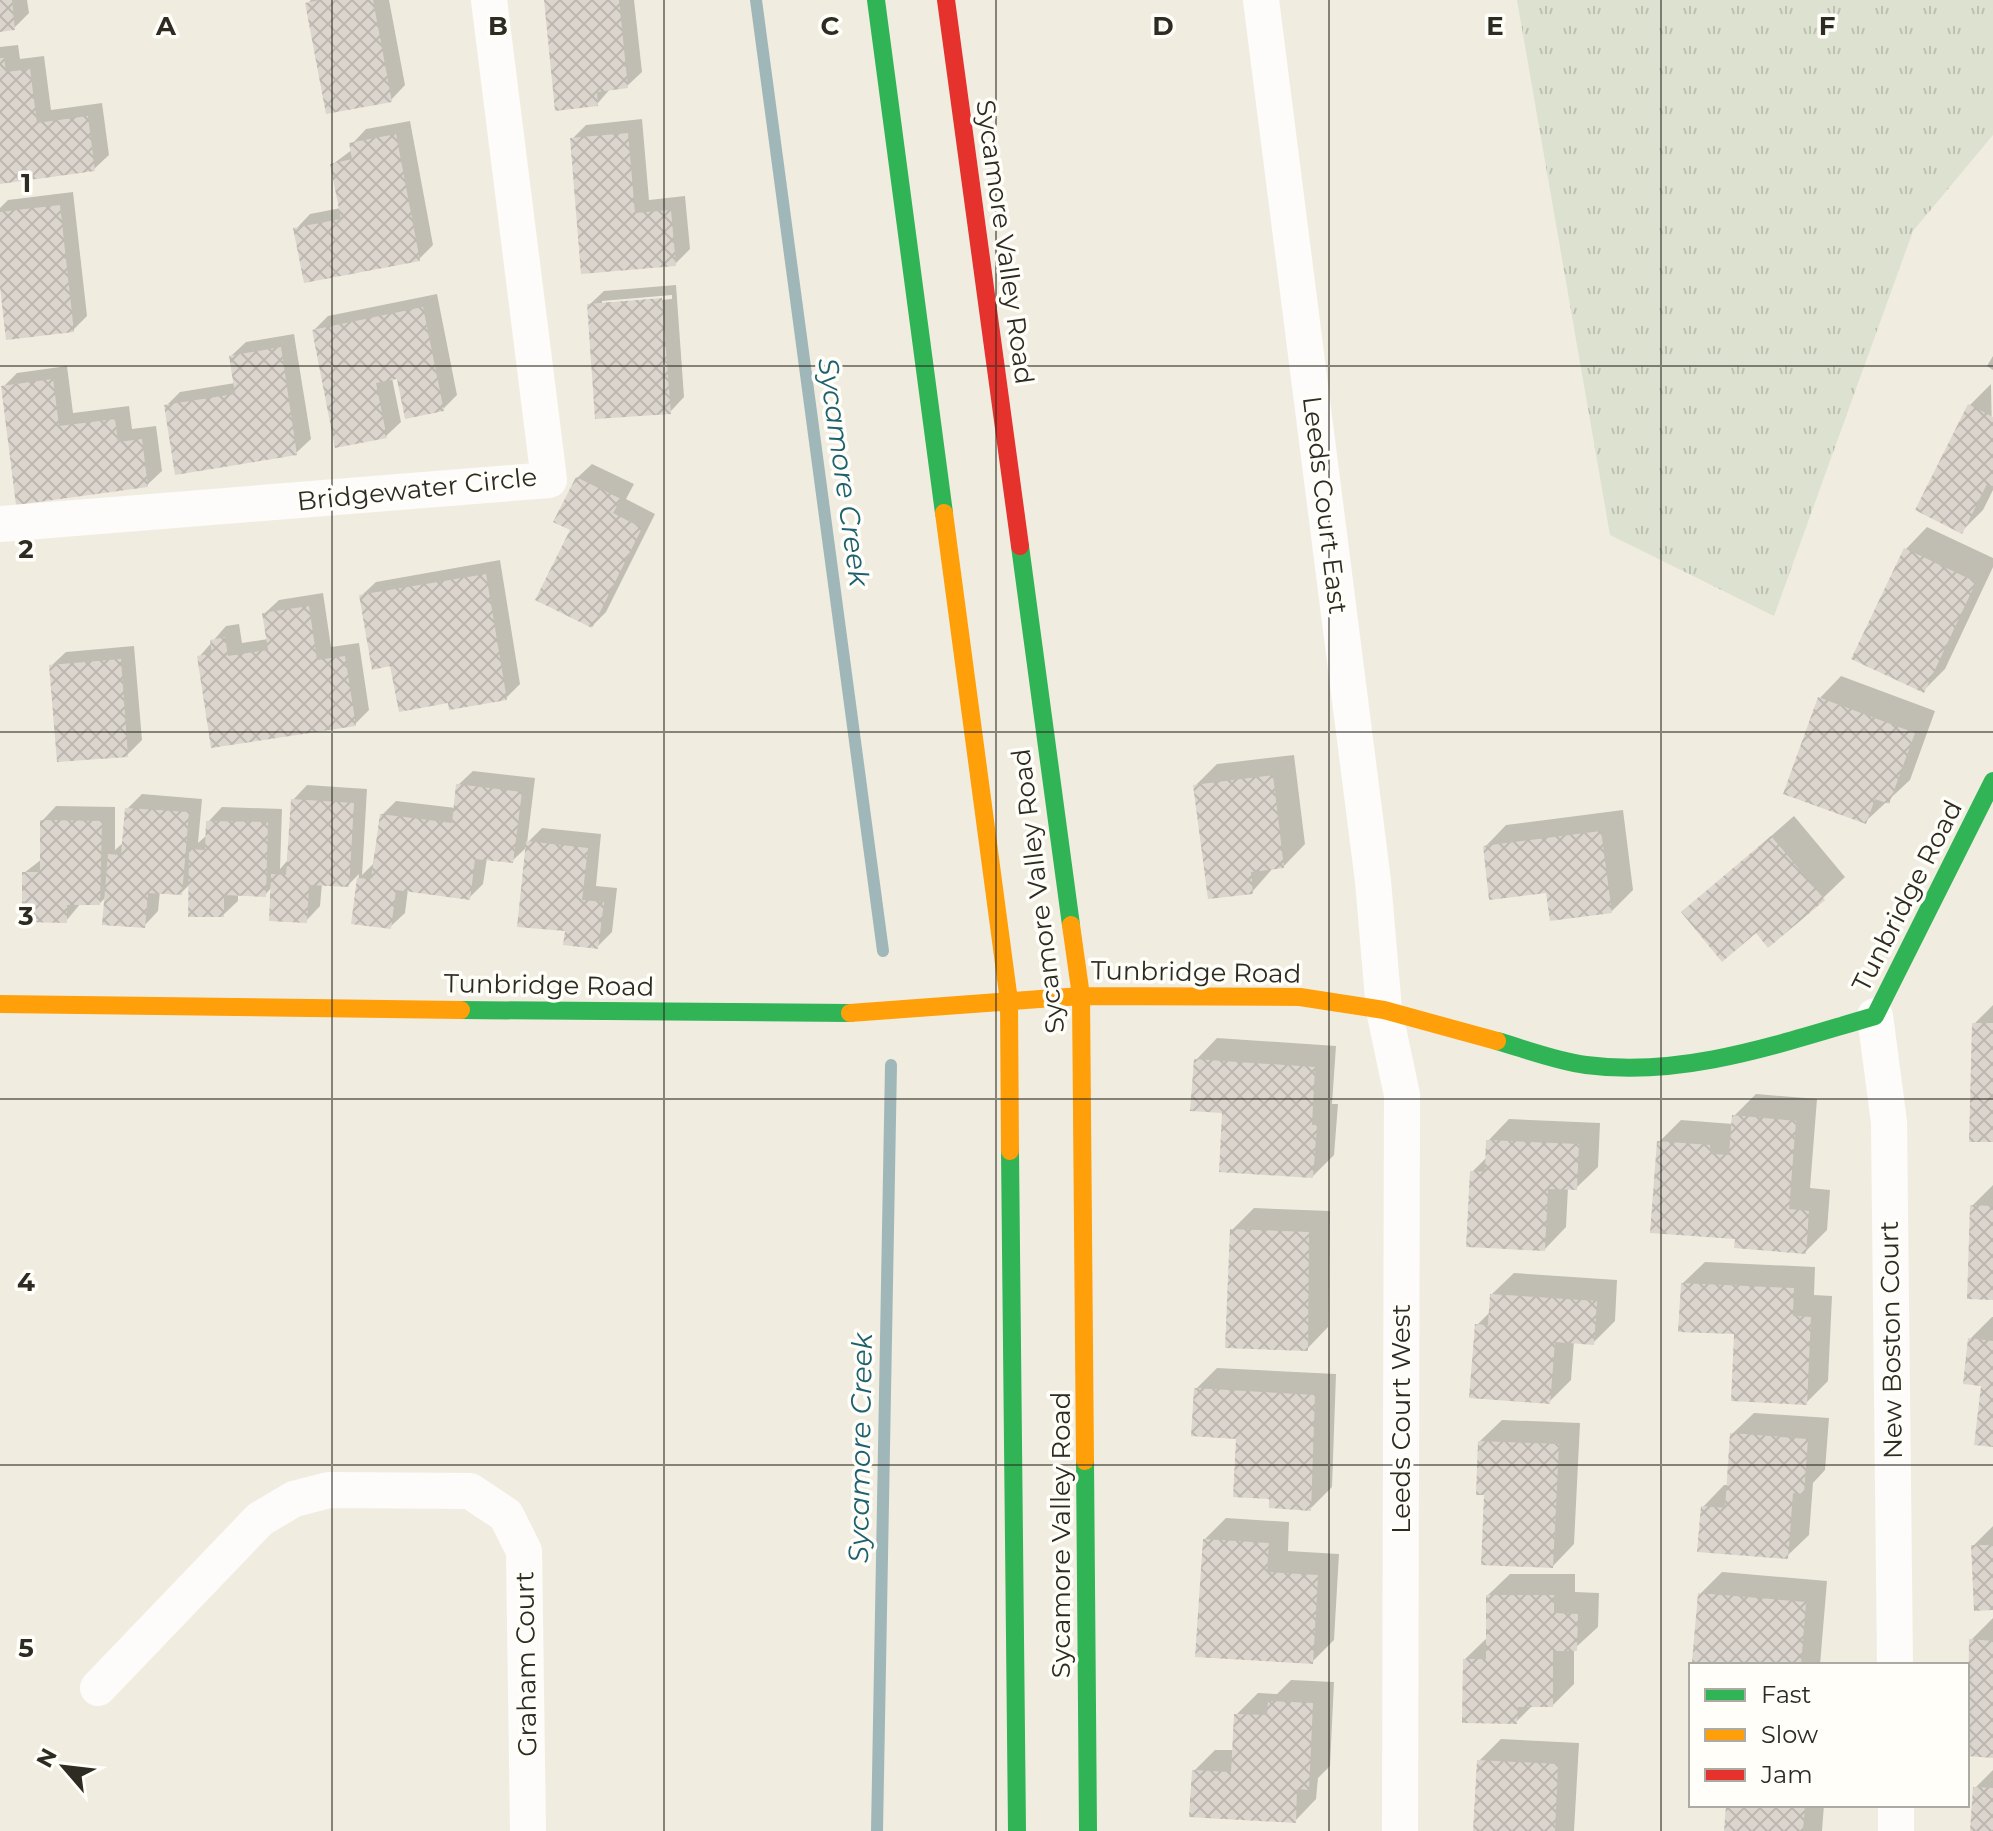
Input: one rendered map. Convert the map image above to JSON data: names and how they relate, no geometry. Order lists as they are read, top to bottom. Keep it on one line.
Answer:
{"streets":{"main road":["Sycamore Valley Road","Tunbridge Road"],"street":["Bridgewater Circle","Leeds Court East","New Boston Court","Leeds Court West","Graham Court"]},"crossings":[["Sycamore Valley Road","Tunbridge Road"],["Leeds Court East","Tunbridge Road"],["Leeds Court East","Leeds Court West"],["Tunbridge Road","New Boston Court"],["Tunbridge Road","Leeds Court West"]],"water":["Sycamore Creek"],"legend":["Fast","Slow","Jam"],"north":"top left","grid":{"columns":["A","B","C","D","E","F"],"rows":["1","2","3","4","5"]}}
